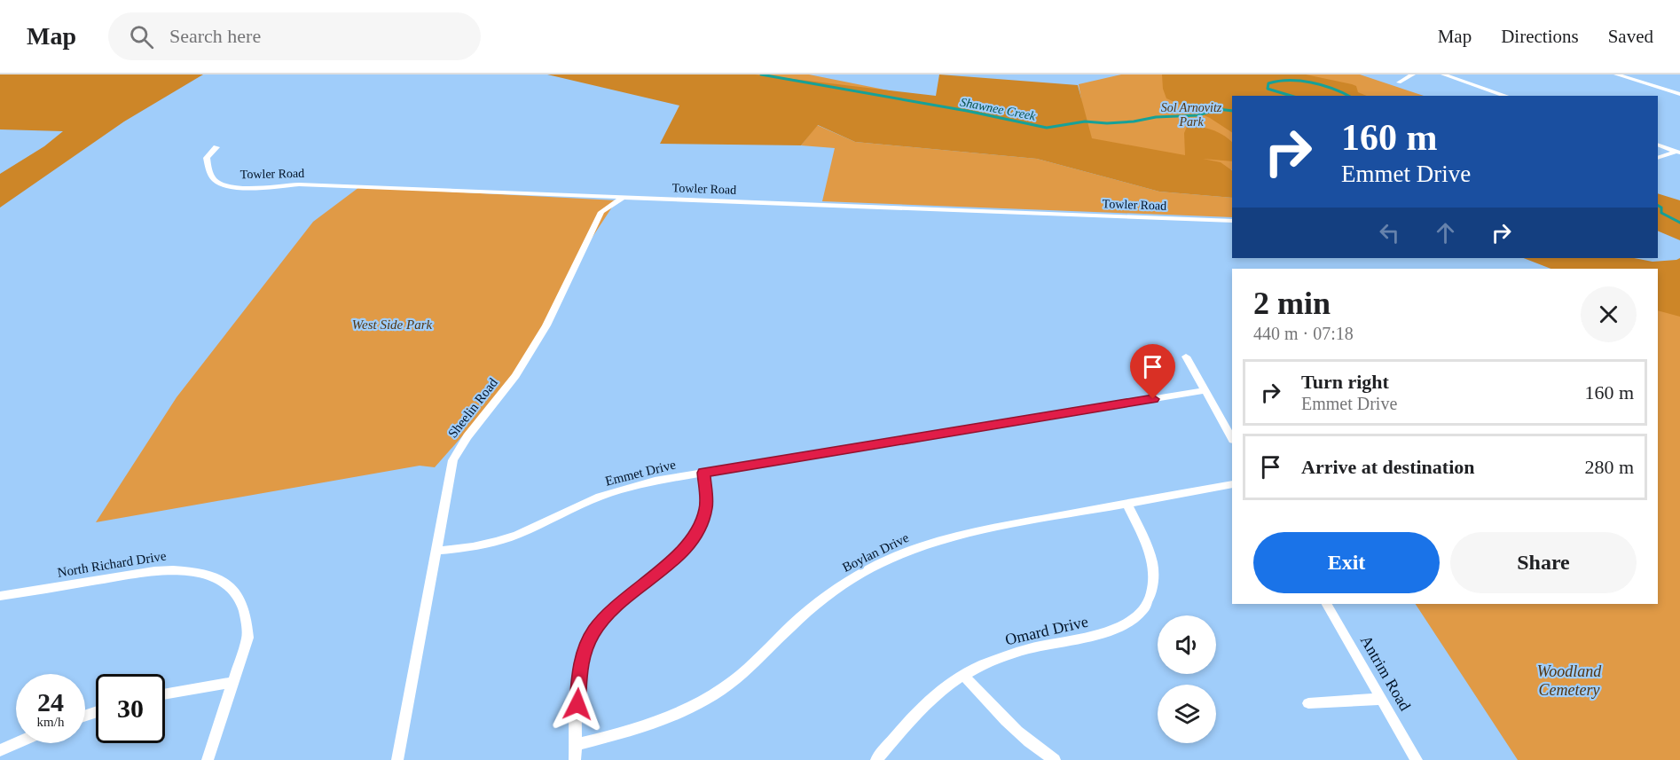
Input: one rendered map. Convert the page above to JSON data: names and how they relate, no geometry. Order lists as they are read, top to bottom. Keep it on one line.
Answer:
{"streets":{"street":["Towler Road","Sheelin Road","Emmet Drive","Boylan Drive","North Richard Drive","Omard Drive","Antrim Road"]},"crossings":[["Towler Road","Sheelin Road"],["Sheelin Road","Emmet Drive"],["Boylan Drive","Omard Drive"]],"water":["Shawnee Creek"],"parks":["Sol Arnovitz Park","West Side Park","Woodland Cemetery"],"page":{"header":"Map","search":"Search here","nav":["Map","Directions","Saved"],"turn":["160 m","Emmet Drive"],"heading":["2 min","440 m · 07:18"],"list":[{"name":"Turn right","note":"Emmet Drive","value":"160 m"},{"name":"Arrive at destination","value":"280 m"}],"buttons":["Exit","Share"],"speed":"24 km/h","limit":"30"}}
